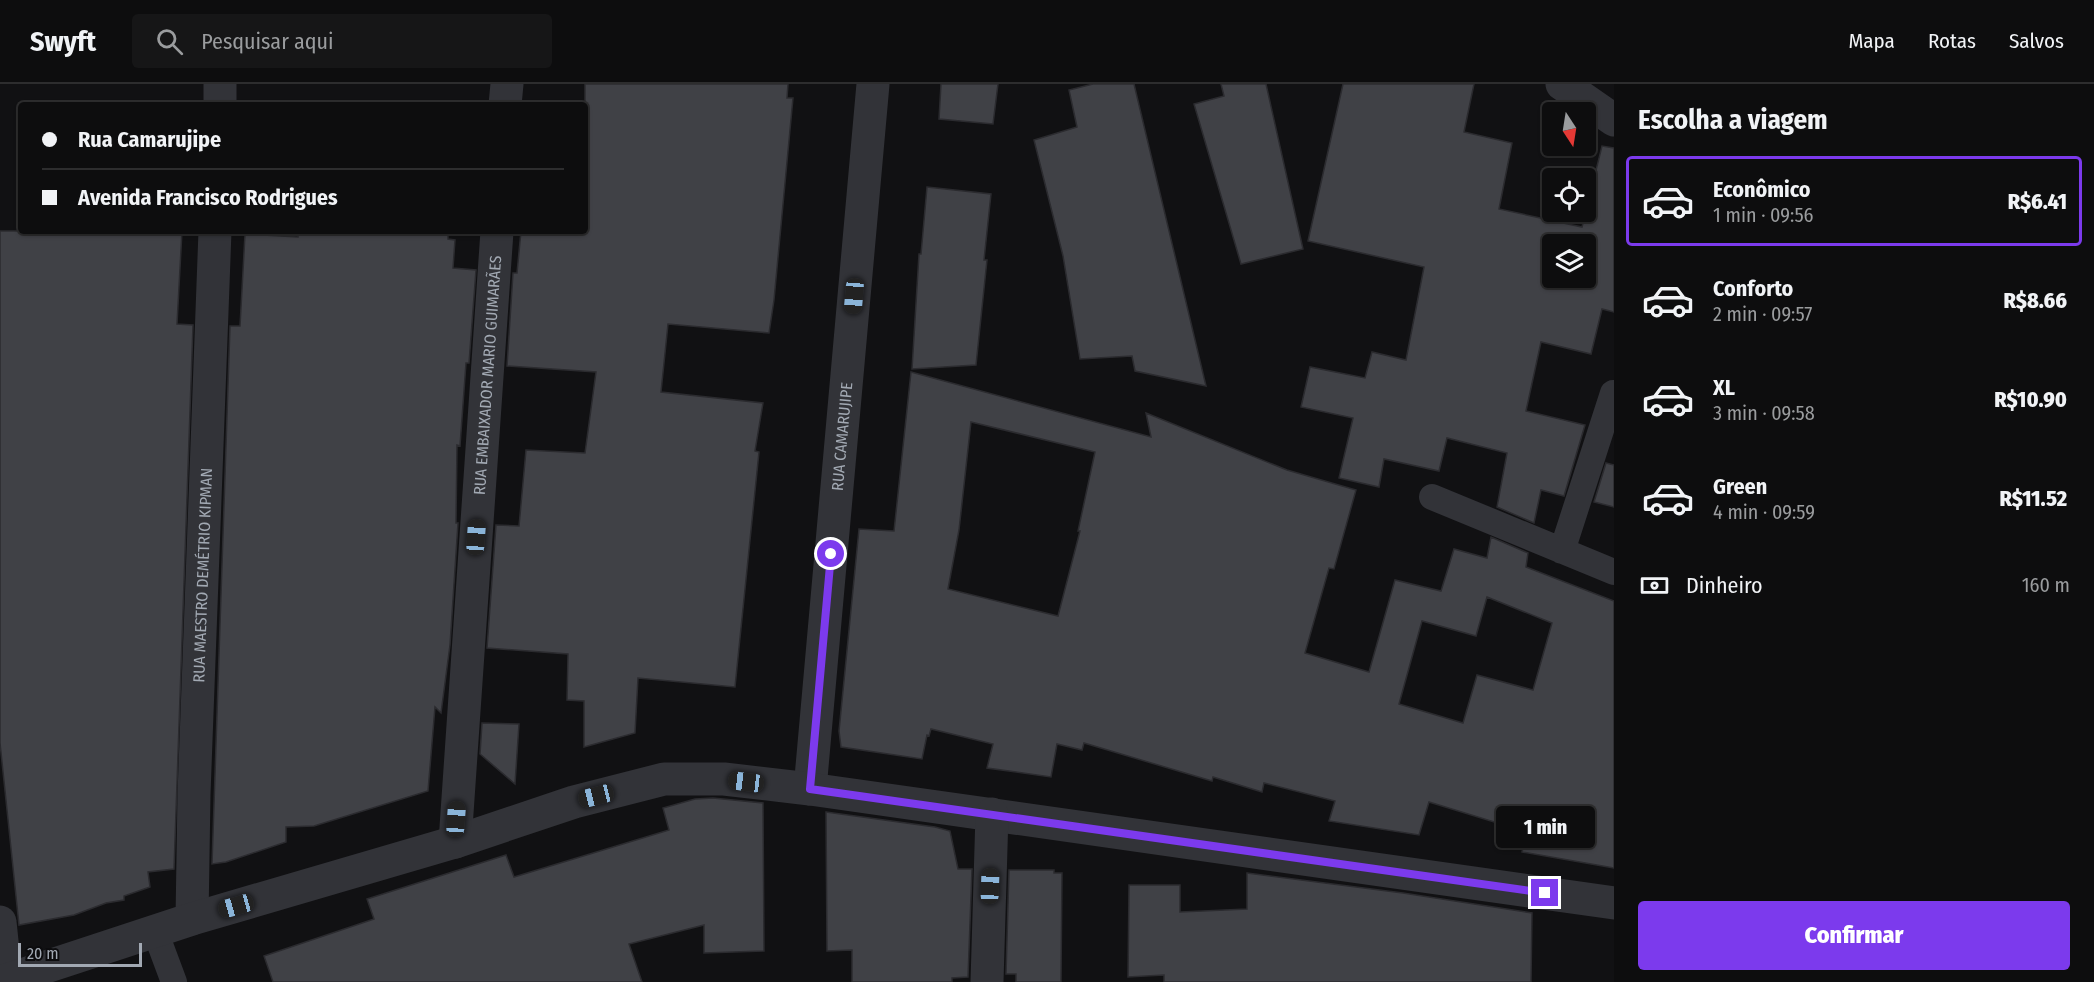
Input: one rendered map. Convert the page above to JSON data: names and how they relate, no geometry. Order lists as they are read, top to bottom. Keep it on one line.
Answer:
{"streets":{"street":["RUA EMBAIXADOR MARIO GUIMARÃES","RUA CAMARUJIPE","RUA MAESTRO DEMÉTRIO KIPMAN"]},"scale_bar":"20 m","north":"bottom","page":{"header":"Swyft","search":"Pesquisar aqui","nav":["Mapa","Rotas","Salvos"],"heading":"Escolha a viagem","banner":["Rua Camarujipe","Avenida Francisco Rodrigues"],"list":[{"name":"Econômico","note":"1 min · 09:56","value":"R$6.41"},{"name":"Conforto","note":"2 min · 09:57","value":"R$8.66"},{"name":"XL","note":"3 min · 09:58","value":"R$10.90"},{"name":"Green","note":"4 min · 09:59","value":"R$11.52"}],"pay":["Dinheiro","160 m"],"bubble":"1 min","buttons":"Confirmar","scale":"20 m"}}
